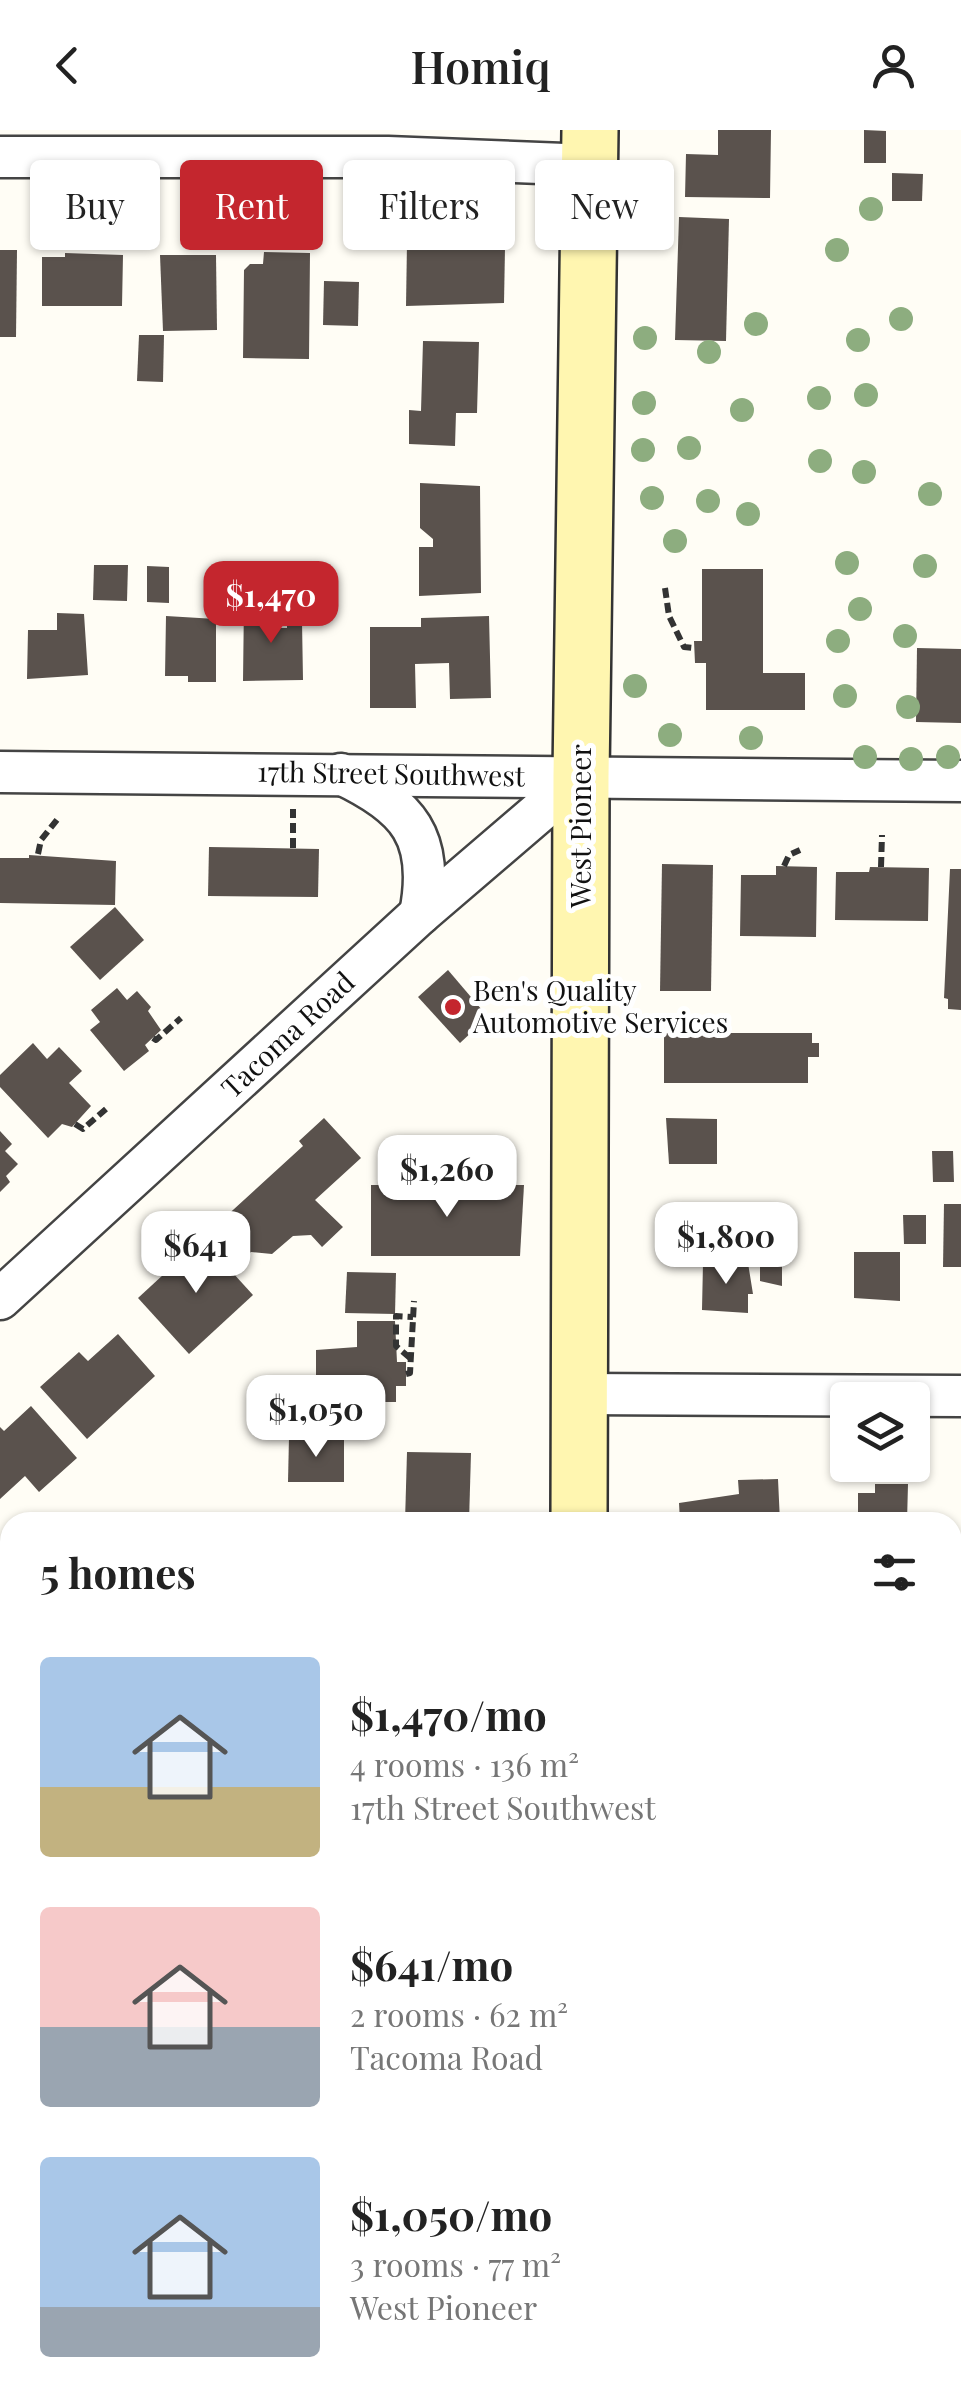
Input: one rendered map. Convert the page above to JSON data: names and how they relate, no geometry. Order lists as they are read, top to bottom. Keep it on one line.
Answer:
{"streets":{"main road":["West Pioneer"],"street":["17th Street Southwest","Tacoma Road"]},"crossings":[["17th Street Southwest","West Pioneer"],["17th Street Southwest","Tacoma Road"],["West Pioneer","Tacoma Road"]],"places":["Ben's Quality Automotive Services"],"page":{"header":"Homiq","chip":["Buy","Rent","Filters","New"],"price":["$1,470","$1,260","$1,800","$641","$1,050"],"heading":"5 homes","list":[{"name":"$1,470/mo","note":"4 rooms · 136 m² · 17th Street Southwest"},{"name":"$641/mo","note":"2 rooms · 62 m² · Tacoma Road"},{"name":"$1,050/mo","note":"3 rooms · 77 m² · West Pioneer"}]}}
